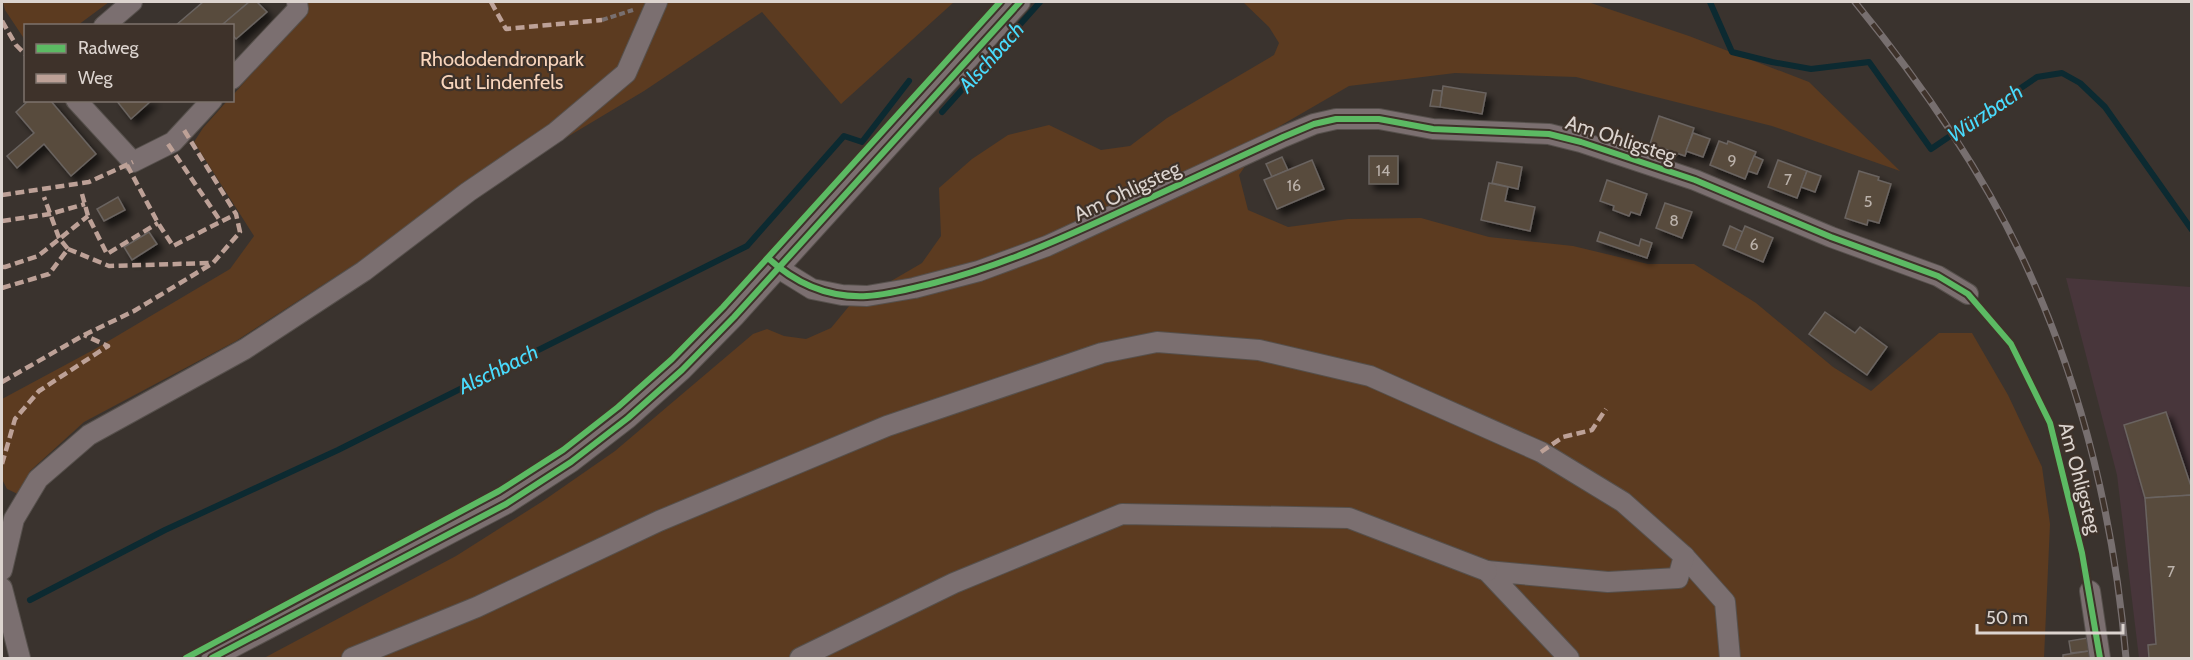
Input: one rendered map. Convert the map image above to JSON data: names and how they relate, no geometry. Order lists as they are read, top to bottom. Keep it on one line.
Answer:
{"streets":{"street":["Am Ohligsteg"]},"water":["Alschbach","Würzbach"],"parks":["Rhododendronpark Gut Lindenfels"],"house_numbers":["9","14","7","16","5","8","6","7"],"legend":["Radweg","Weg"],"scale_bar":"50 m"}
